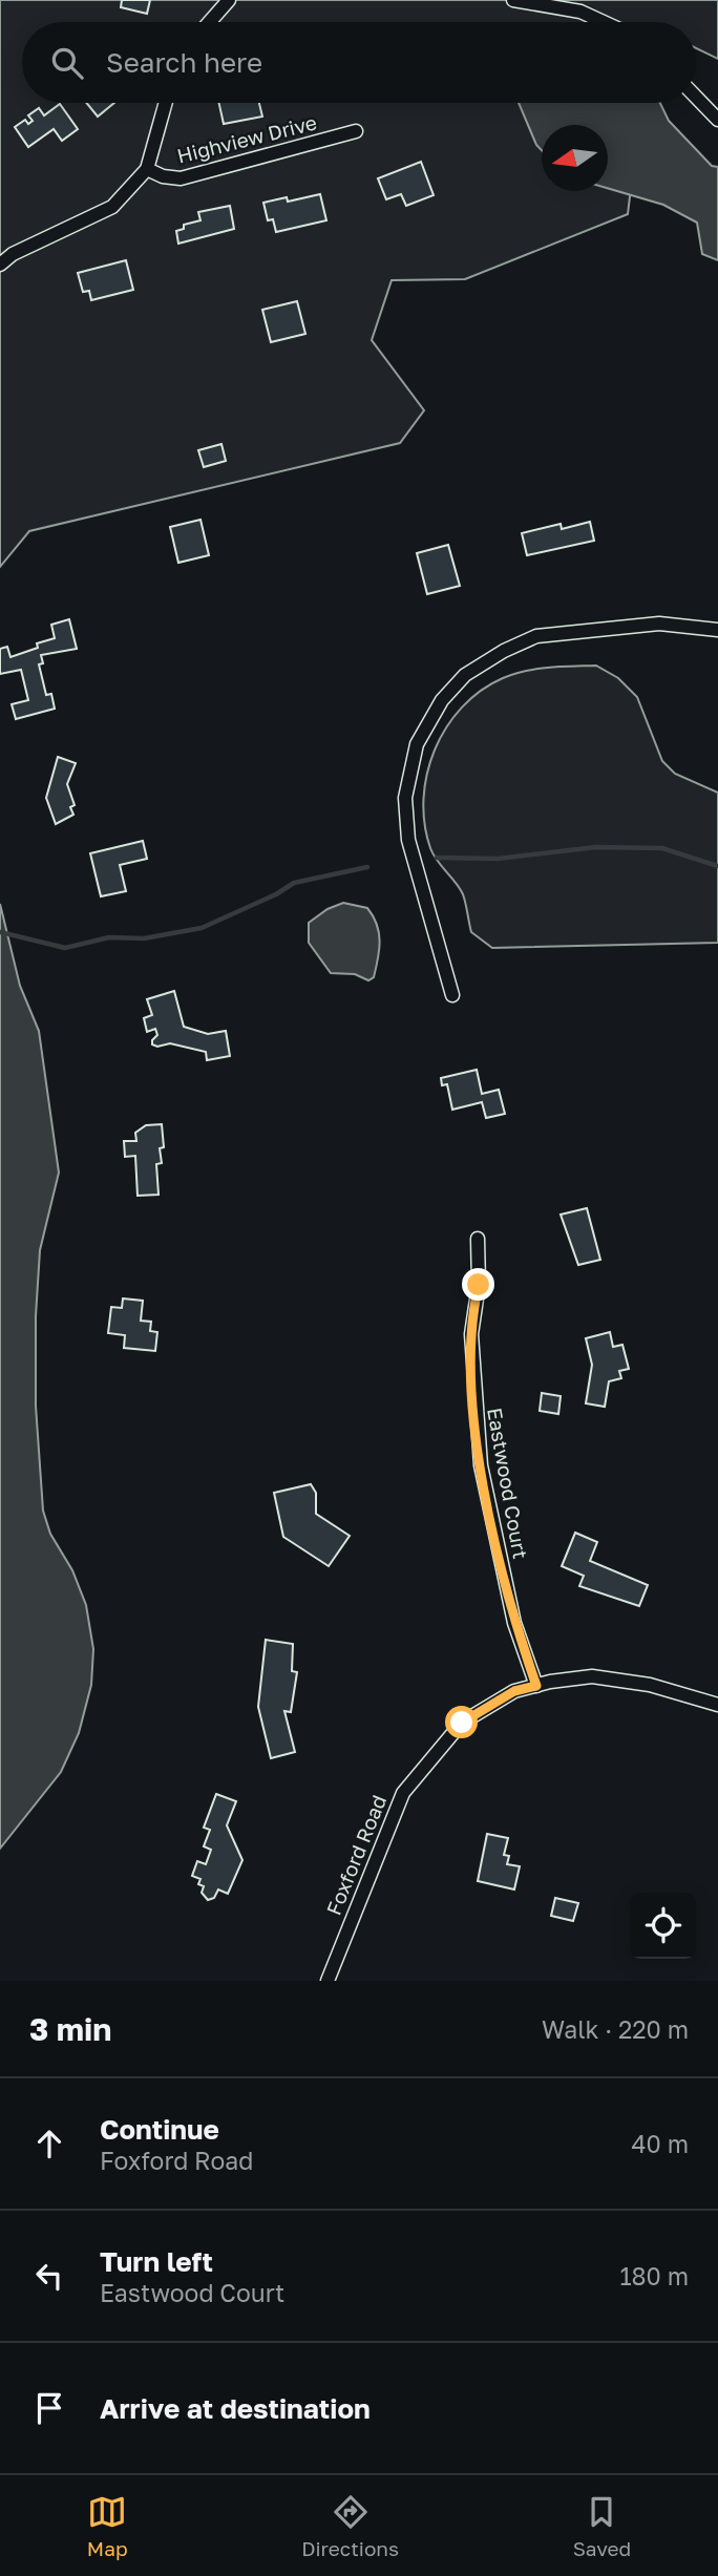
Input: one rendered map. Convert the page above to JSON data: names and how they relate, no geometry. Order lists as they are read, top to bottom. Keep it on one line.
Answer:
{"streets":{"street":["Highview Drive","Eastwood Court","Foxford Road"]},"crossings":[["Eastwood Court","Foxford Road"]],"north":"left","page":{"search":"Search here","heading":["3 min","Walk · 220 m"],"list":[["Continue","Foxford Road","40 m"],["Turn left","Eastwood Court","180 m"],"Arrive at destination"],"nav":["Map","Directions","Saved"]}}
